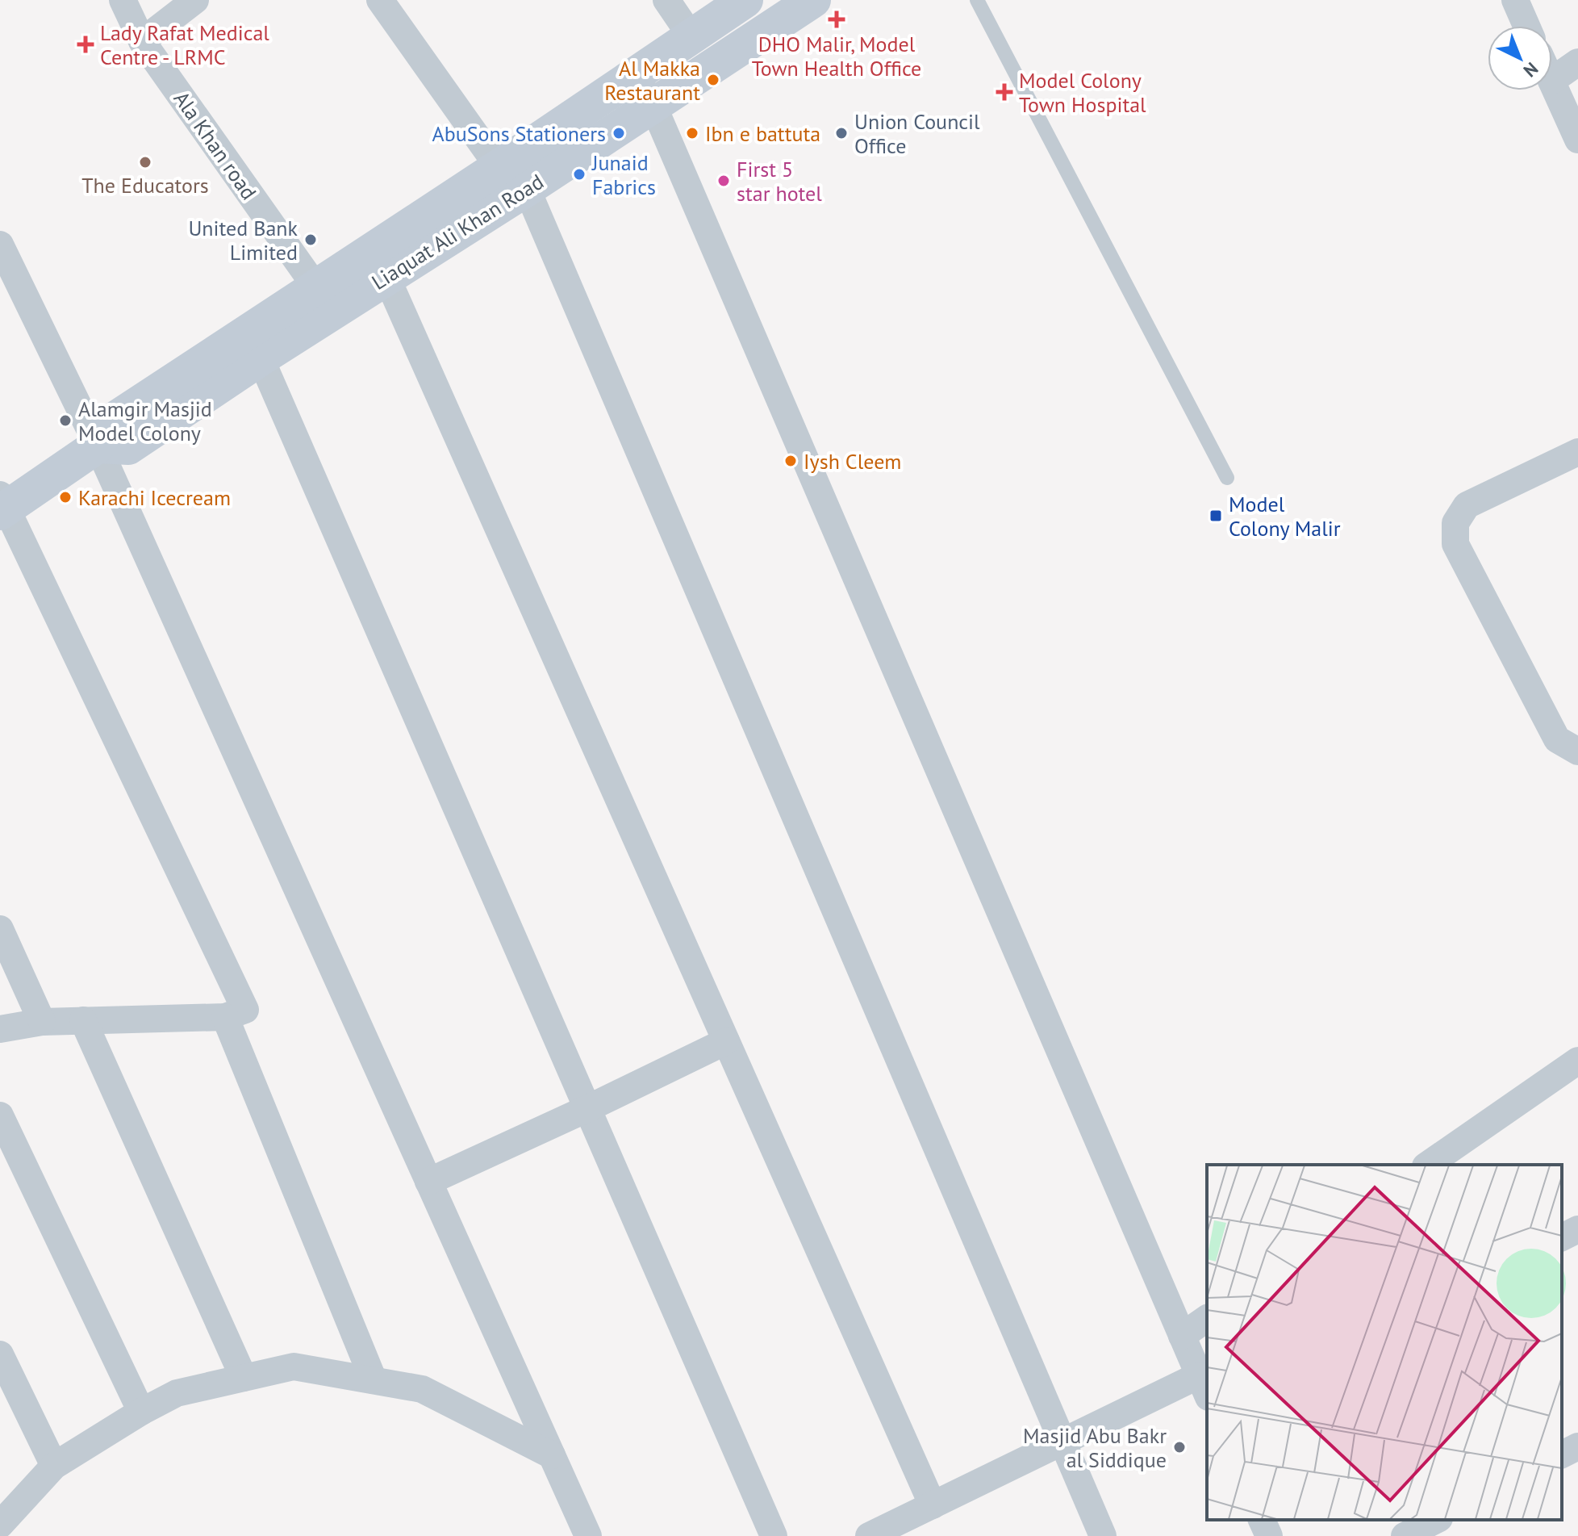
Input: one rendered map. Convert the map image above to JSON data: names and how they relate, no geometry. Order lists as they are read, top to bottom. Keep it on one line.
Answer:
{"streets":{"main road":["Liaquat Ali Khan Road"],"street":["Ala Khan road"]},"crossings":[["Ala Khan road","Liaquat Ali Khan Road"]],"places":{"health":["DHO Malir, Model Town Health Office","Lady Rafat Medical Centre - LRMC","Model Colony Town Hospital"],"other":["Al Makka Restaurant","AbuSons Stationers","Ibn e battuta","Union Council Office","The Educators","Junaid Fabrics","First 5 star hotel","United Bank Limited","Alamgir Masjid Model Colony","Iysh Cleem","Karachi Icecream","Masjid Abu Bakr al Siddique"],"transit":["Model Colony Malir"]},"north":"bottom right"}
